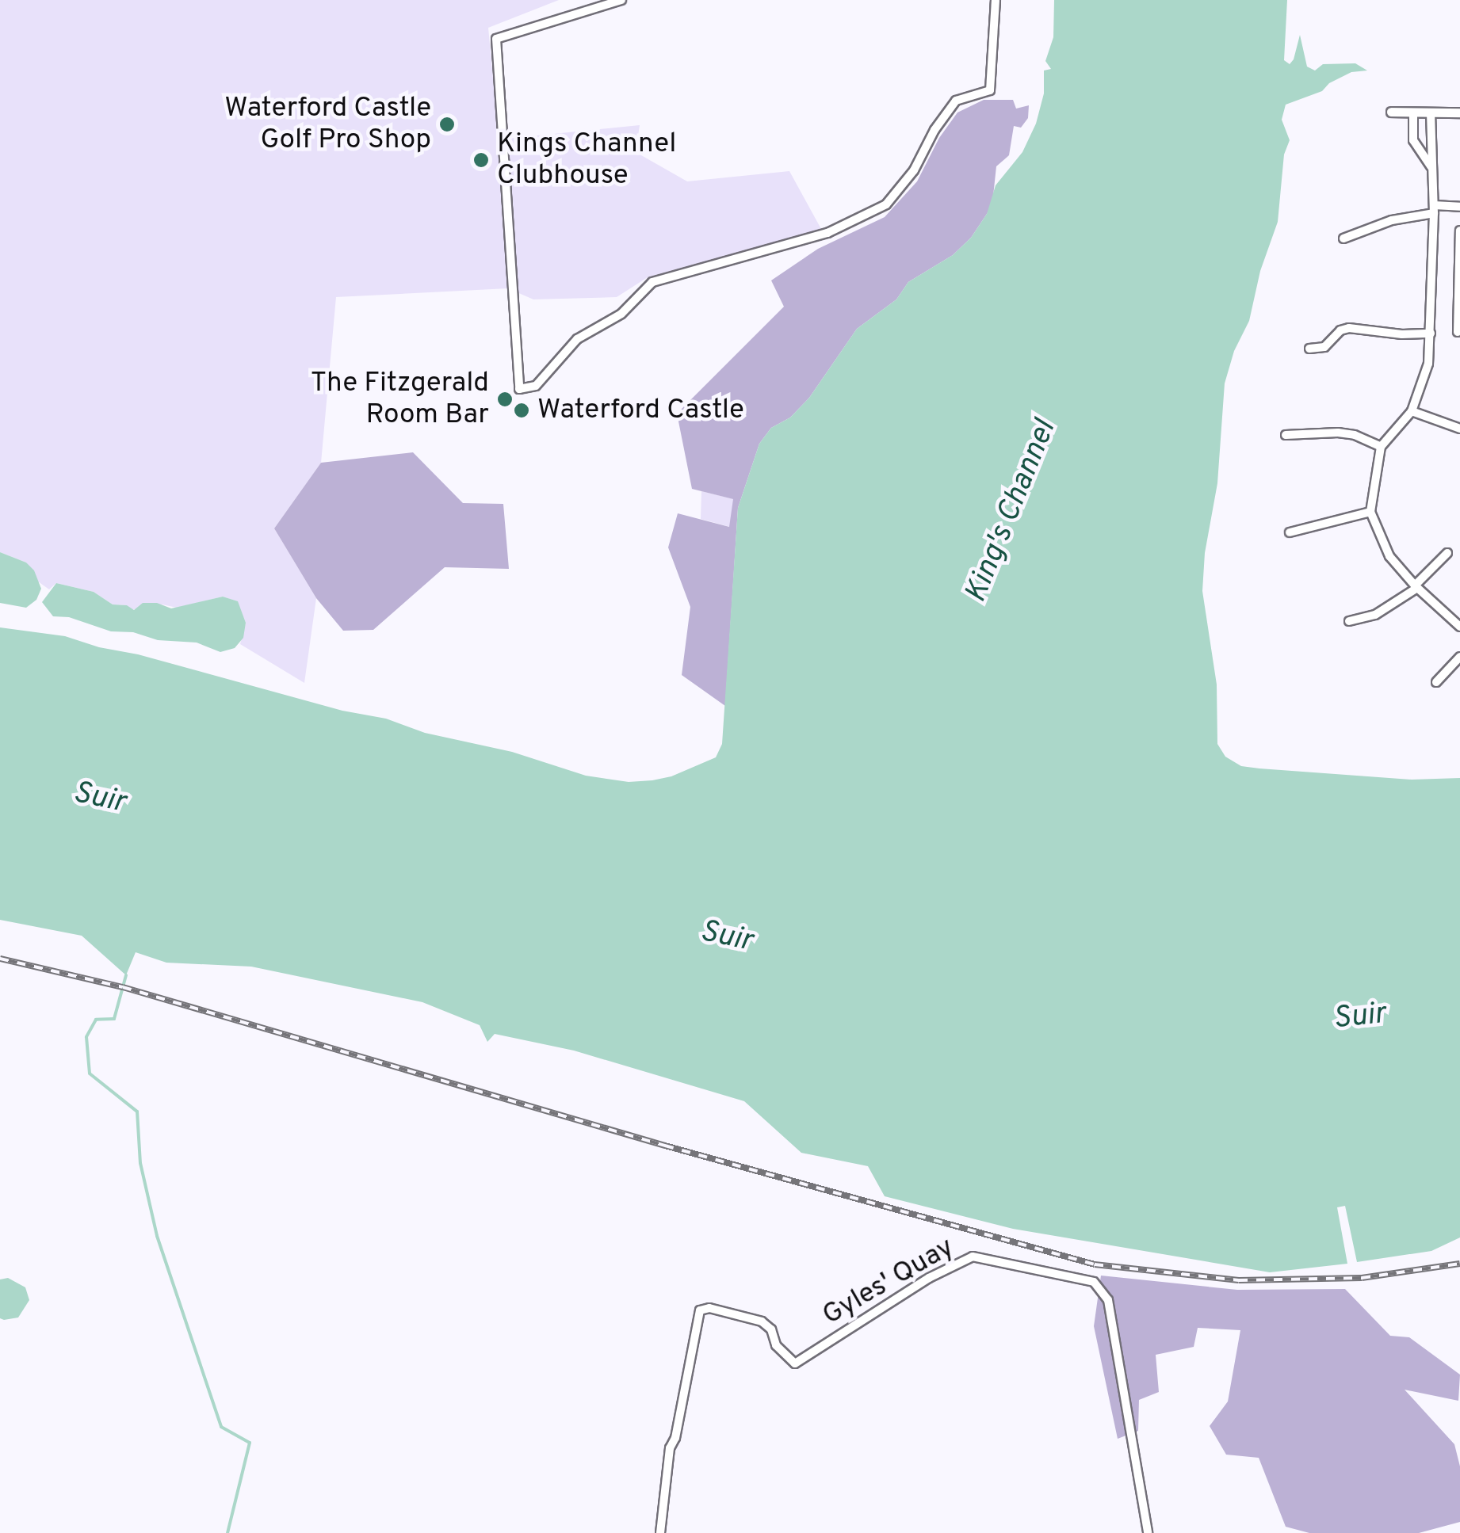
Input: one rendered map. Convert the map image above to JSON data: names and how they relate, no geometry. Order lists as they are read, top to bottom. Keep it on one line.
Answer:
{"streets":{"street":["Gyles' Quay"]},"water":["King's Channel","Suir"],"places":["Waterford Castle Golf Pro Shop","Kings Channel Clubhouse","The Fitzgerald Room Bar","Waterford Castle"]}
